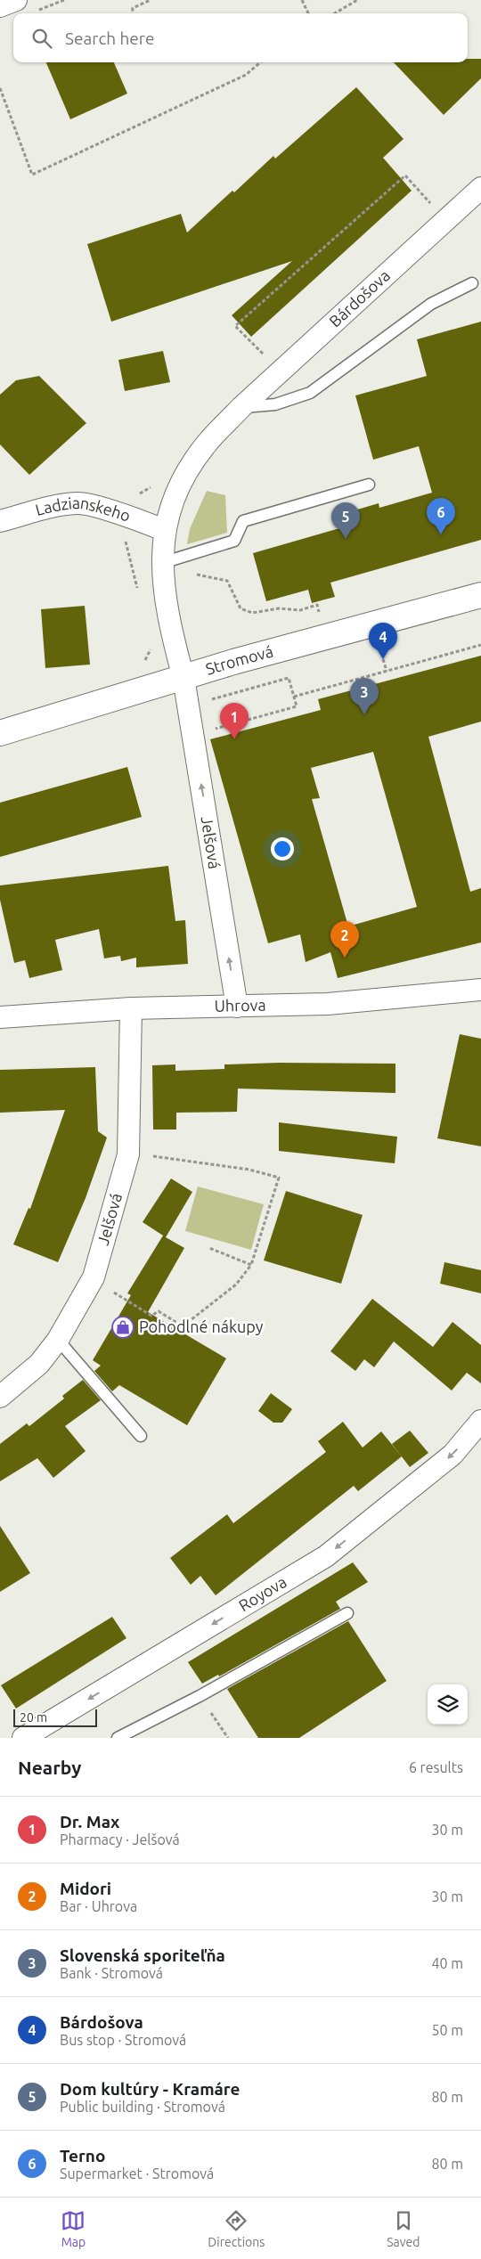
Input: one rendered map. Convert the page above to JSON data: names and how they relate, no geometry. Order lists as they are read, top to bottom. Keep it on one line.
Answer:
{"streets":{"street":["Bárdošova","Ladzianskeho","Stromová","Jelšová","Uhrova","Royova"]},"crossings":[["Bárdošova","Ladzianskeho"],["Bárdošova","Stromová"],["Bárdošova","Jelšová"],["Stromová","Jelšová"],["Jelšová","Uhrova"]],"one_way":["Jelšová","Royova"],"places":{"shop":["Pohodlné nákupy"]},"scale_bar":"20 m","page":{"search":"Search here","pins":["6","5","4","3","1","2"],"scale":"20 m","heading":["Nearby","6 results"],"list":[{"mark":"1","name":"Dr. Max","note":"Pharmacy · Jelšová","value":"30 m"},{"mark":"2","name":"Midori","note":"Bar · Uhrova","value":"30 m"},{"mark":"3","name":"Slovenská sporiteľňa","note":"Bank · Stromová","value":"40 m"},{"mark":"4","name":"Bárdošova","note":"Bus stop · Stromová","value":"50 m"},{"mark":"5","name":"Dom kultúry - Kramáre","note":"Public building · Stromová","value":"80 m"},{"mark":"6","name":"Terno","note":"Supermarket · Stromová","value":"80 m"}],"nav":["Map","Directions","Saved"]}}
